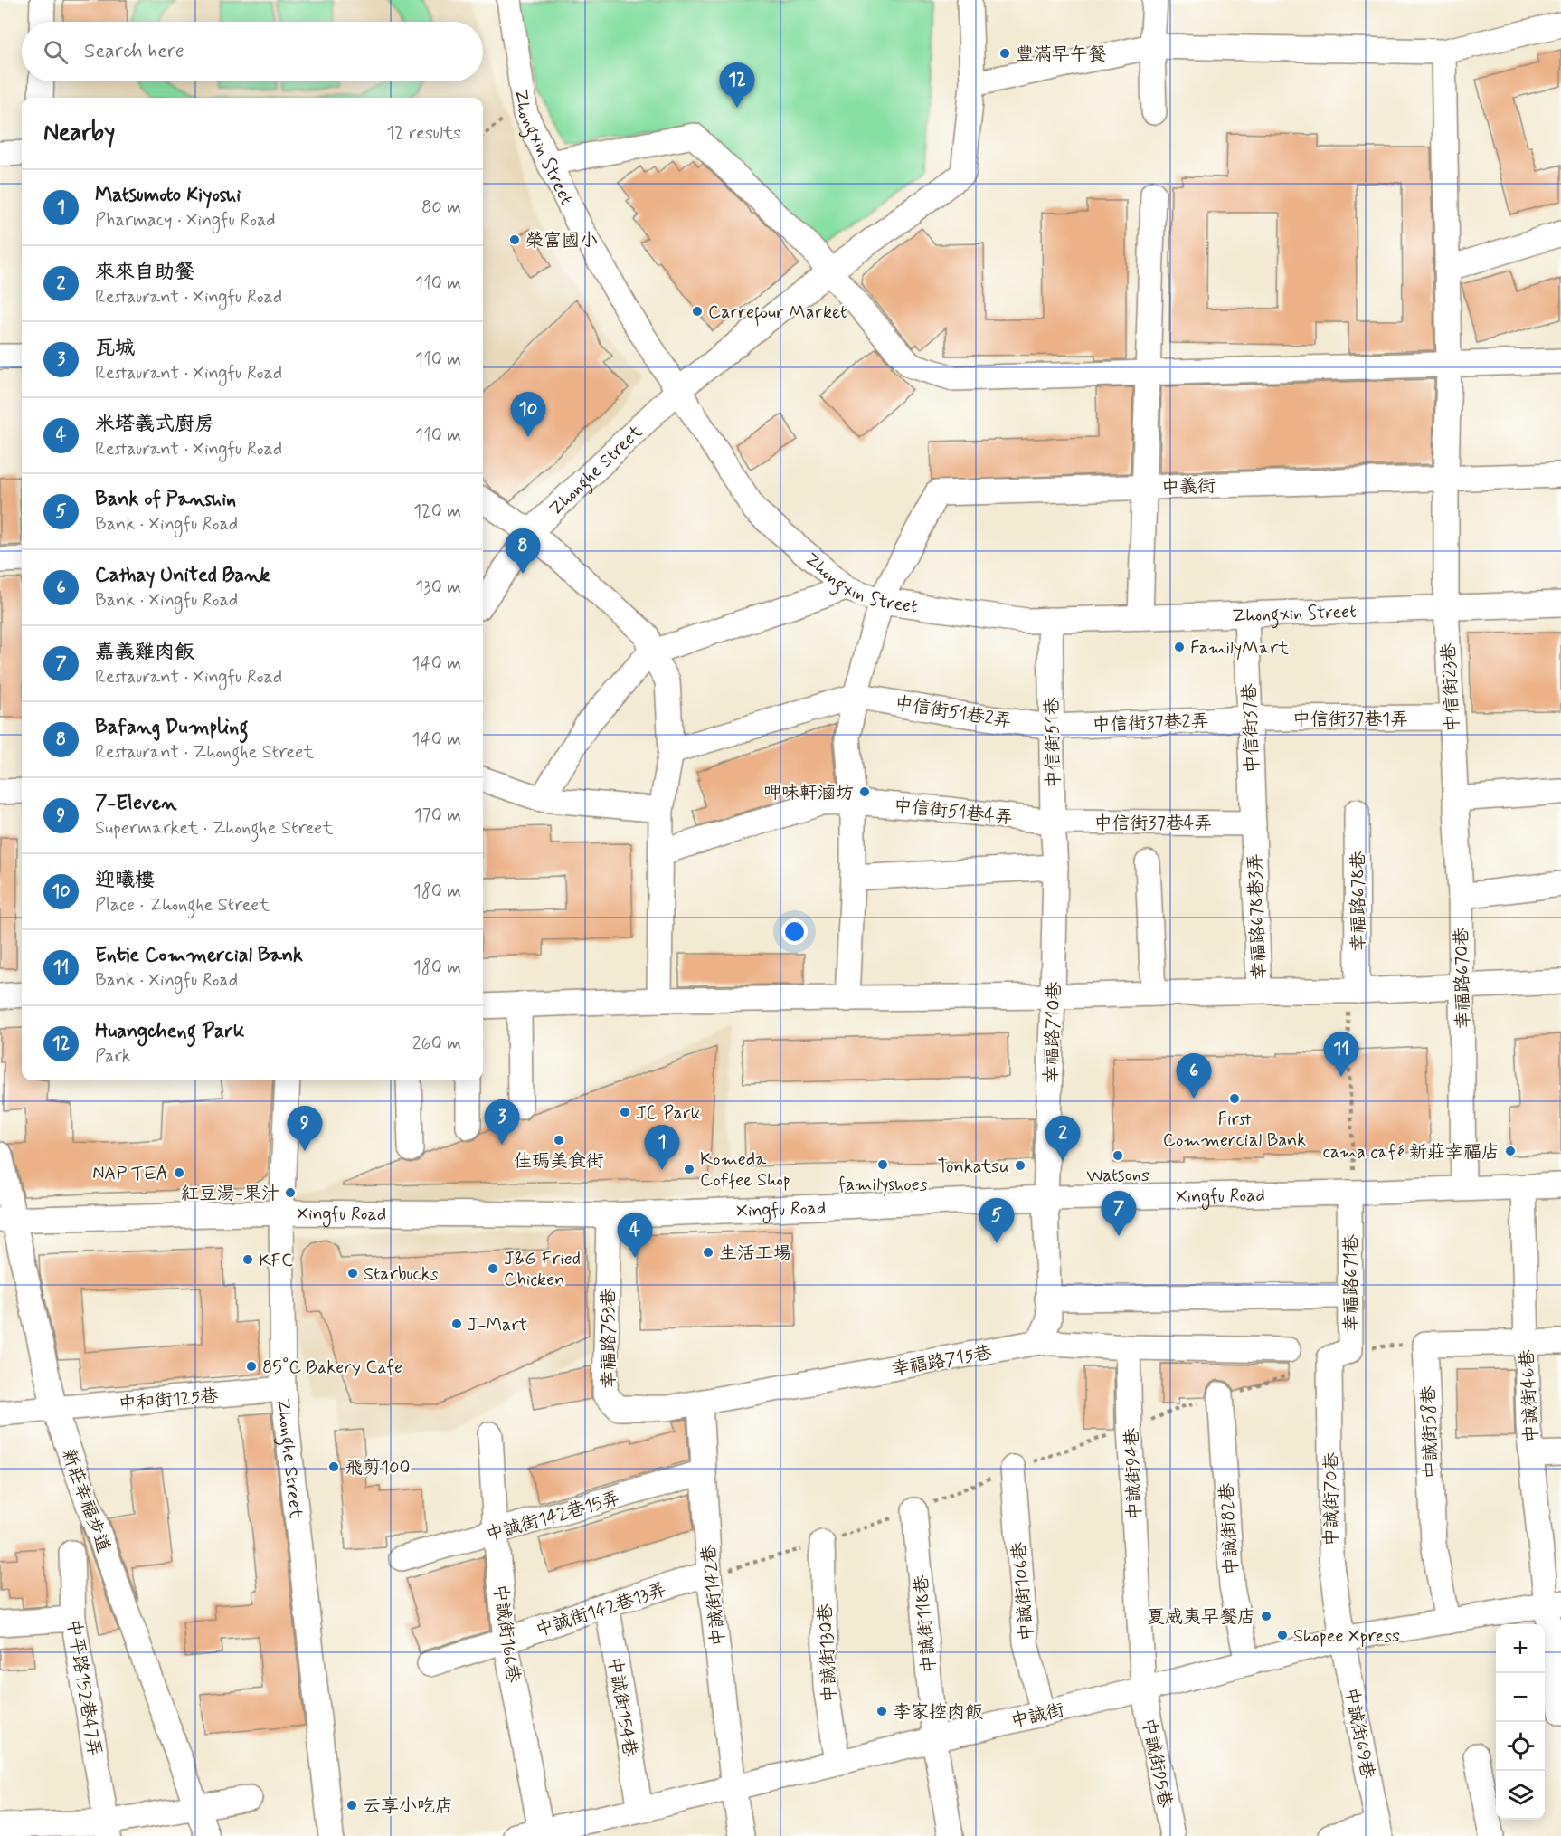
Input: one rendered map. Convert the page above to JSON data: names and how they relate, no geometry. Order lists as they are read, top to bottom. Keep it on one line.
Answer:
{"streets":{"street":["Zhongxin Street","Zhonghe Street","中義街","中信街23巷","中信街51巷2弄","中信街37巷1弄","中信街37巷2弄","中信街37巷","中信街51巷","中信街51巷4弄","中信街37巷4弄","幸福路678巷","幸福路678巷3弄","幸福路670巷","幸福路710巷","Xingfu Road","幸福路671巷","幸福路753巷","幸福路715巷","中誠街46巷","中和街125巷","中誠街58巷","中誠街94巷","中誠街70巷","新莊幸福步道","中誠街142巷15弄","中誠街82巷","中誠街106巷","中誠街142巷","中誠街142巷13弄","中誠街118巷","中誠街166巷","中誠街130巷","中平路152巷47弄","中誠街154巷","中誠街","中誠街69巷","中誠街95巷"]},"crossings":[["Zhongxin Street","Zhonghe Street"],["Zhongxin Street","中義街"],["Zhongxin Street","中信街23巷"],["Zhongxin Street","中信街37巷"],["Zhongxin Street","中信街51巷"],["Zhonghe Street","Xingfu Road"],["Zhonghe Street","中和街125巷"],["中義街","中信街23巷"],["中信街23巷","中信街37巷1弄"],["中信街23巷","幸福路670巷"],["中信街51巷2弄","中信街37巷2弄"],["中信街51巷2弄","中信街51巷"],["中信街37巷1弄","中信街37巷2弄"],["中信街37巷1弄","中信街37巷"],["中信街37巷2弄","中信街37巷"],["中信街37巷2弄","中信街51巷"],["中信街37巷","中信街37巷4弄"],["中信街37巷","幸福路678巷3弄"],["中信街51巷","中信街51巷4弄"],["中信街51巷","中信街37巷4弄"],["中信街51巷","幸福路710巷"],["中信街51巷4弄","中信街37巷4弄"],["中信街37巷4弄","幸福路678巷3弄"],["幸福路670巷","Xingfu Road"],["幸福路710巷","Xingfu Road"],["Xingfu Road","幸福路671巷"],["Xingfu Road","幸福路753巷"],["Xingfu Road","中誠街46巷"],["Xingfu Road","新莊幸福步道"],["幸福路671巷","中誠街70巷"],["幸福路753巷","幸福路715巷"],["幸福路753巷","中誠街142巷"],["幸福路715巷","中誠街142巷"],["中誠街46巷","中誠街"],["中和街125巷","新莊幸福步道"],["中誠街58巷","中誠街"],["中誠街94巷","中誠街"],["中誠街94巷","中誠街95巷"],["中誠街70巷","中誠街"],["中誠街70巷","中誠街69巷"],["中誠街142巷15弄","中誠街142巷"],["中誠街142巷15弄","中誠街166巷"],["中誠街82巷","中誠街"],["中誠街106巷","中誠街"],["中誠街142巷","中誠街142巷13弄"],["中誠街142巷","中誠街"],["中誠街142巷13弄","中誠街166巷"],["中誠街142巷13弄","中誠街154巷"],["中誠街118巷","中誠街"],["中誠街166巷","中誠街"],["中誠街130巷","中誠街"],["中誠街154巷","中誠街"],["中誠街","中誠街69巷"],["中誠街","中誠街95巷"]],"places":["豐滿早午餐","榮富國小","Carrefour Market","FamilyMart","呷味軒滷坊","First Commercial Bank","JC Park","佳瑪美食街","cama café 新莊幸福店","Watsons","familyshoes","Tonkatsu","Komeda Coffee Shop","NAP TEA","紅豆湯-果汁","生活工場","KFC","J&G Fried Chicken","Starbucks","J-Mart","85°C Bakery Cafe","飛剪100","夏威夷早餐店","Shopee Xpress","李家控肉飯","云享小吃店"],"page":{"search":"Search here","pins":["12","10","8","11","6","3","9","2","1","7","5","4"],"heading":["Nearby","12 results"],"list":[{"mark":"1","name":"Matsumoto Kiyoshi","note":"Pharmacy · Xingfu Road","value":"80 m"},{"mark":"2","name":"來來自助餐","note":"Restaurant · Xingfu Road","value":"110 m"},{"mark":"3","name":"瓦城","note":"Restaurant · Xingfu Road","value":"110 m"},{"mark":"4","name":"米塔義式廚房","note":"Restaurant · Xingfu Road","value":"110 m"},{"mark":"5","name":"Bank of Panshin","note":"Bank · Xingfu Road","value":"120 m"},{"mark":"6","name":"Cathay United Bank","note":"Bank · Xingfu Road","value":"130 m"},{"mark":"7","name":"嘉義雞肉飯","note":"Restaurant · Xingfu Road","value":"140 m"},{"mark":"8","name":"Bafang Dumpling","note":"Restaurant · Zhonghe Street","value":"140 m"},{"mark":"9","name":"7-Eleven","note":"Supermarket · Zhonghe Street","value":"170 m"},{"mark":"10","name":"迎曦樓","note":"Place · Zhonghe Street","value":"180 m"},{"mark":"11","name":"Entie Commercial Bank","note":"Bank · Xingfu Road","value":"180 m"},{"mark":"12","name":"Huangcheng Park","note":"Park","value":"260 m"}],"map_buttons":["+","−"]}}
